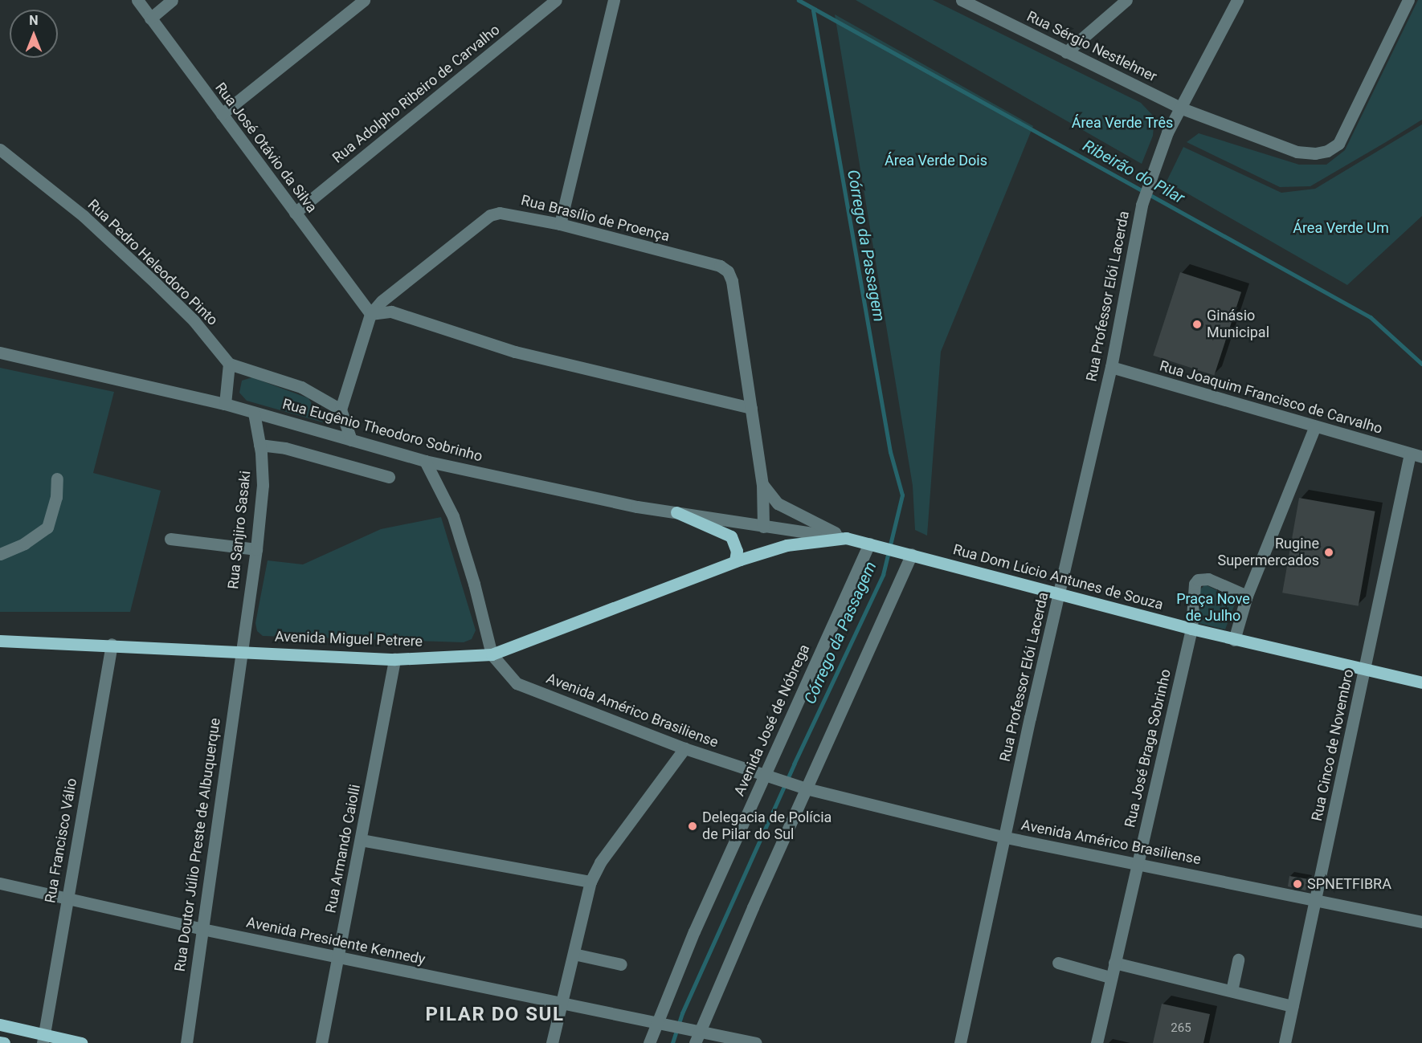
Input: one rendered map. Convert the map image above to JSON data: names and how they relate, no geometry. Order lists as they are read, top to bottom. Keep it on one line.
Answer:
{"streets":{"main road":["Rua Dom Lúcio Antunes de Souza","Avenida Miguel Petrere"],"street":["Rua Sérgio Nestlehner","Rua Adolpho Ribeiro de Carvalho","Rua José Otávio da Silva","Rua Brasílio de Proença","Rua Pedro Heleodoro Pinto","Rua Professor Elói Lacerda","Rua Joaquim Francisco de Carvalho","Rua Eugênio Theodoro Sobrinho","Rua Sanjiro Sasaki","Avenida Américo Brasiliense","Avenida José de Nóbrega","Rua Cinco de Novembro","Rua José Braga Sobrinho","Rua Francisco Válio","Rua Doutor Júlio Preste de Albuquerque","Rua Armando Caiolli","Avenida Presidente Kennedy"]},"crossings":[["Rua Sérgio Nestlehner","Rua Professor Elói Lacerda"],["Rua Adolpho Ribeiro de Carvalho","Rua José Otávio da Silva"],["Rua José Otávio da Silva","Rua Brasílio de Proença"],["Rua Professor Elói Lacerda","Rua Joaquim Francisco de Carvalho"],["Rua Professor Elói Lacerda","Rua Dom Lúcio Antunes de Souza"],["Rua Professor Elói Lacerda","Avenida Américo Brasiliense"],["Rua Joaquim Francisco de Carvalho","Rua Cinco de Novembro"],["Rua Eugênio Theodoro Sobrinho","Rua Sanjiro Sasaki"],["Rua Eugênio Theodoro Sobrinho","Avenida Miguel Petrere"],["Rua Sanjiro Sasaki","Avenida Miguel Petrere"],["Rua Sanjiro Sasaki","Rua Doutor Júlio Preste de Albuquerque"],["Rua Dom Lúcio Antunes de Souza","Avenida Miguel Petrere"],["Rua Dom Lúcio Antunes de Souza","Avenida José de Nóbrega"],["Rua Dom Lúcio Antunes de Souza","Rua Cinco de Novembro"],["Rua Dom Lúcio Antunes de Souza","Rua José Braga Sobrinho"],["Avenida Miguel Petrere","Avenida Américo Brasiliense"],["Avenida Miguel Petrere","Avenida José de Nóbrega"],["Avenida Miguel Petrere","Rua Francisco Válio"],["Avenida Miguel Petrere","Rua Doutor Júlio Preste de Albuquerque"],["Avenida Miguel Petrere","Rua Armando Caiolli"],["Avenida Américo Brasiliense","Avenida José de Nóbrega"],["Avenida Américo Brasiliense","Rua Cinco de Novembro"],["Avenida Américo Brasiliense","Rua José Braga Sobrinho"],["Avenida José de Nóbrega","Avenida Presidente Kennedy"],["Rua Francisco Válio","Avenida Presidente Kennedy"],["Rua Doutor Júlio Preste de Albuquerque","Avenida Presidente Kennedy"],["Rua Armando Caiolli","Avenida Presidente Kennedy"]],"districts":["PILAR DO SUL"],"water":["Ribeirão do Pilar","Córrego da Passagem"],"parks":["Área Verde Três","Área Verde Dois","Área Verde Um","Praça Nove de Julho"],"places":["Ginásio Municipal","Rugine Supermercados","Delegacia de Polícia de Pilar do Sul","SPNETFIBRA"],"house_numbers":["265"],"north":"top"}
